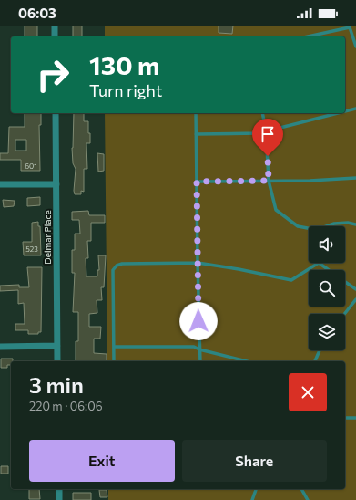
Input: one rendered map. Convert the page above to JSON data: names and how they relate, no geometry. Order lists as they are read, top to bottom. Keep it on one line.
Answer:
{"streets":{"street":["Delmar Place"]},"house_numbers":["601","523"],"page":{"status":"06:03","turn":["130 m","Turn right"],"heading":["3 min","220 m · 06:06"],"buttons":["Exit","Share"]}}
